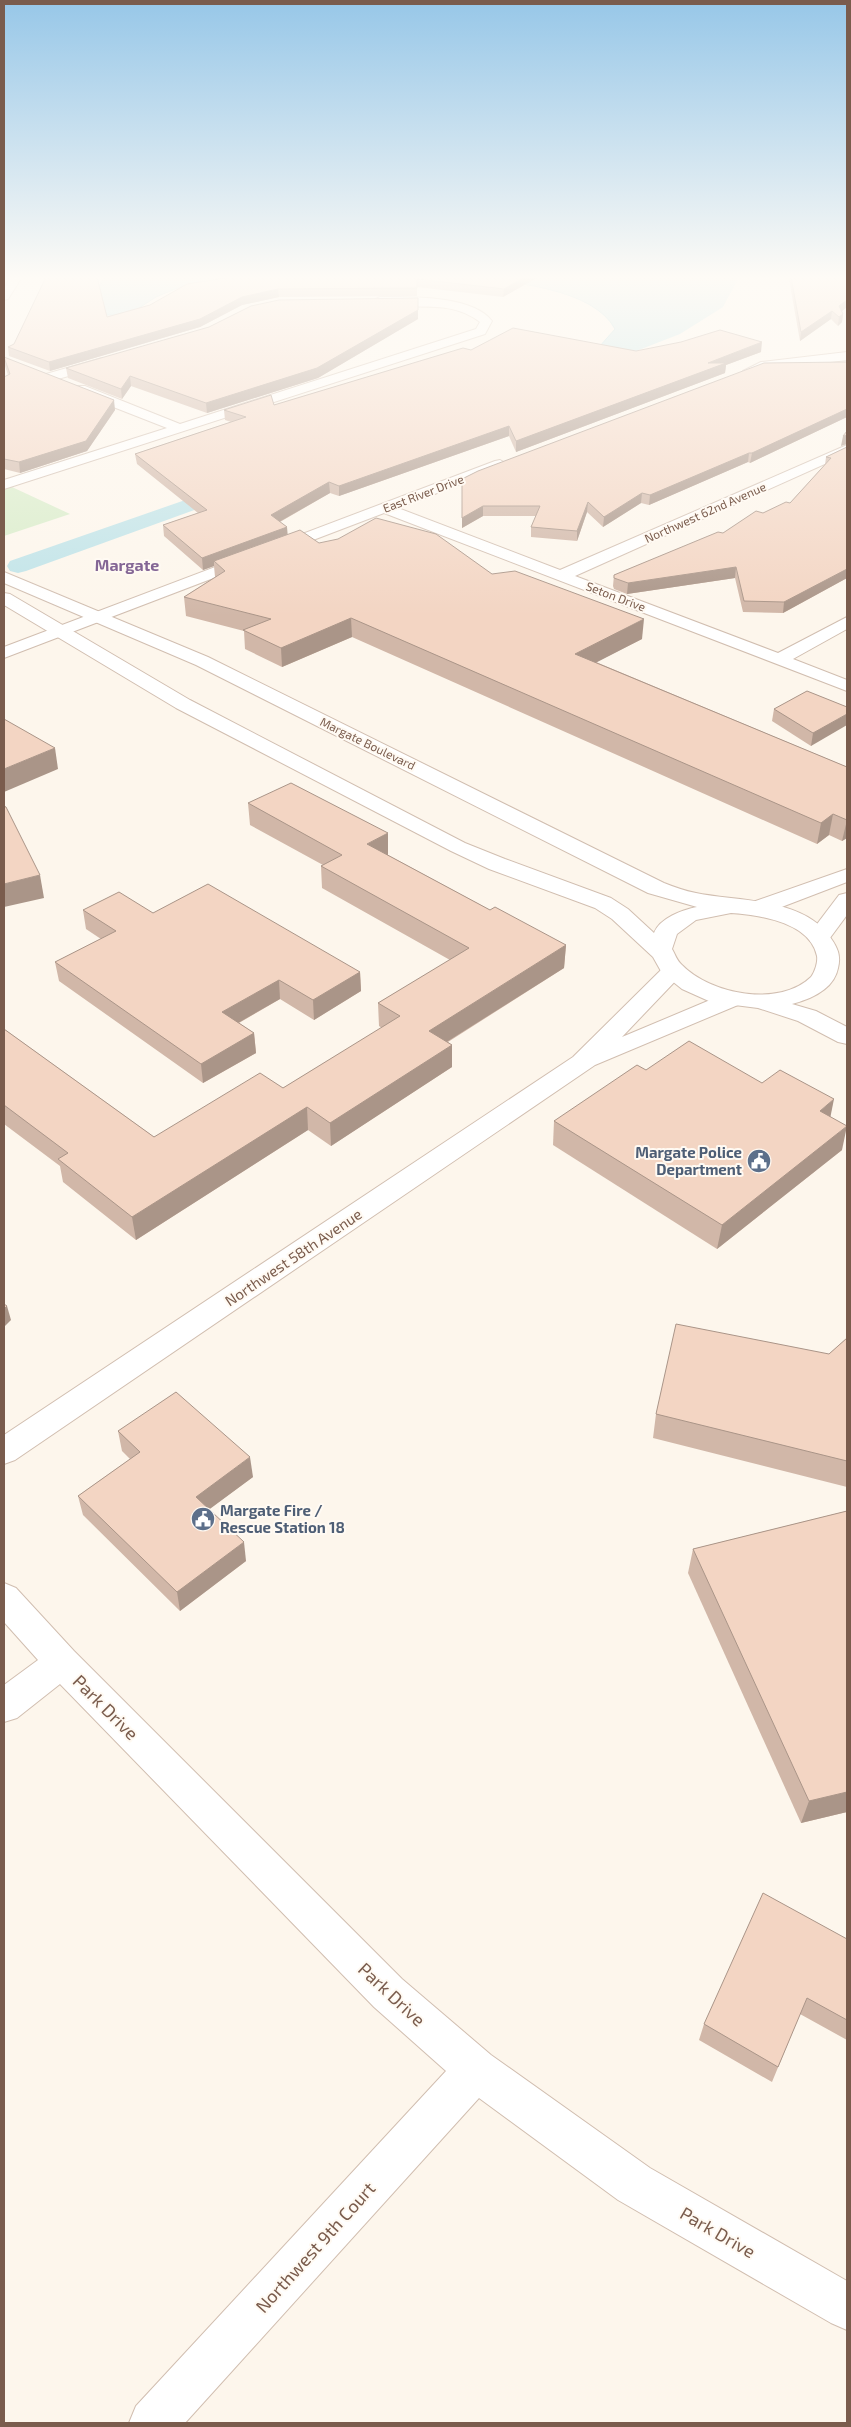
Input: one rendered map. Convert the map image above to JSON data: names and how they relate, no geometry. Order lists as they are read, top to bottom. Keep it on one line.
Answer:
{"streets":{"street":["East River Drive","Northwest 62nd Avenue","Seton Drive","Margate Boulevard","Northwest 58th Avenue","Park Drive","Northwest 9th Court"]},"crossings":[["East River Drive","Seton Drive"],["East River Drive","Margate Boulevard"],["Northwest 62nd Avenue","Seton Drive"],["Margate Boulevard","Northwest 58th Avenue"],["Park Drive","Northwest 9th Court"]],"districts":["Margate"],"places":{"public building":["Margate Police Department","Margate Fire / Rescue Station 18"]}}
